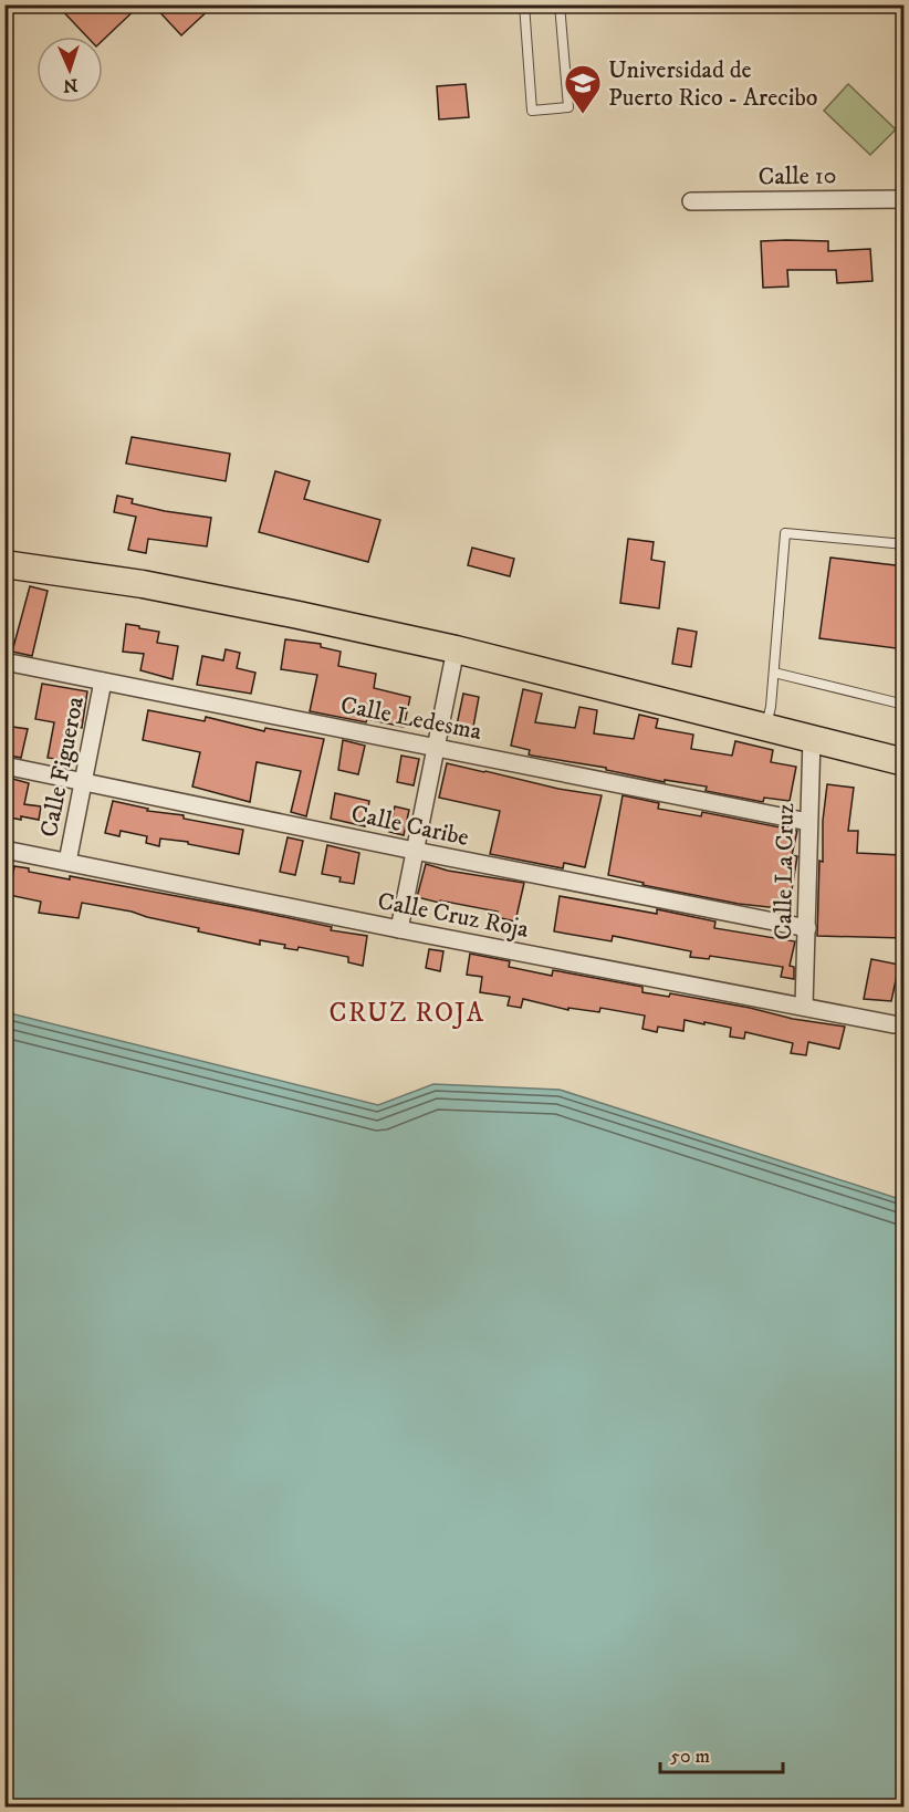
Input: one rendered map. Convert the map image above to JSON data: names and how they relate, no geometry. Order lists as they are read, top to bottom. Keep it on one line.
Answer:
{"streets":{"street":["Calle 10","Calle Ledesma","Calle Figueroa","Calle Caribe","Calle La Cruz","Calle Cruz Roja"]},"crossings":[["Calle Ledesma","Calle Figueroa"],["Calle Ledesma","Calle La Cruz"],["Calle Figueroa","Calle Caribe"],["Calle Figueroa","Calle Cruz Roja"],["Calle Caribe","Calle La Cruz"],["Calle La Cruz","Calle Cruz Roja"]],"districts":["CRUZ ROJA"],"places":{"school or university":["Universidad de Puerto Rico - Arecibo"]},"scale_bar":"50 m","north":"bottom"}
